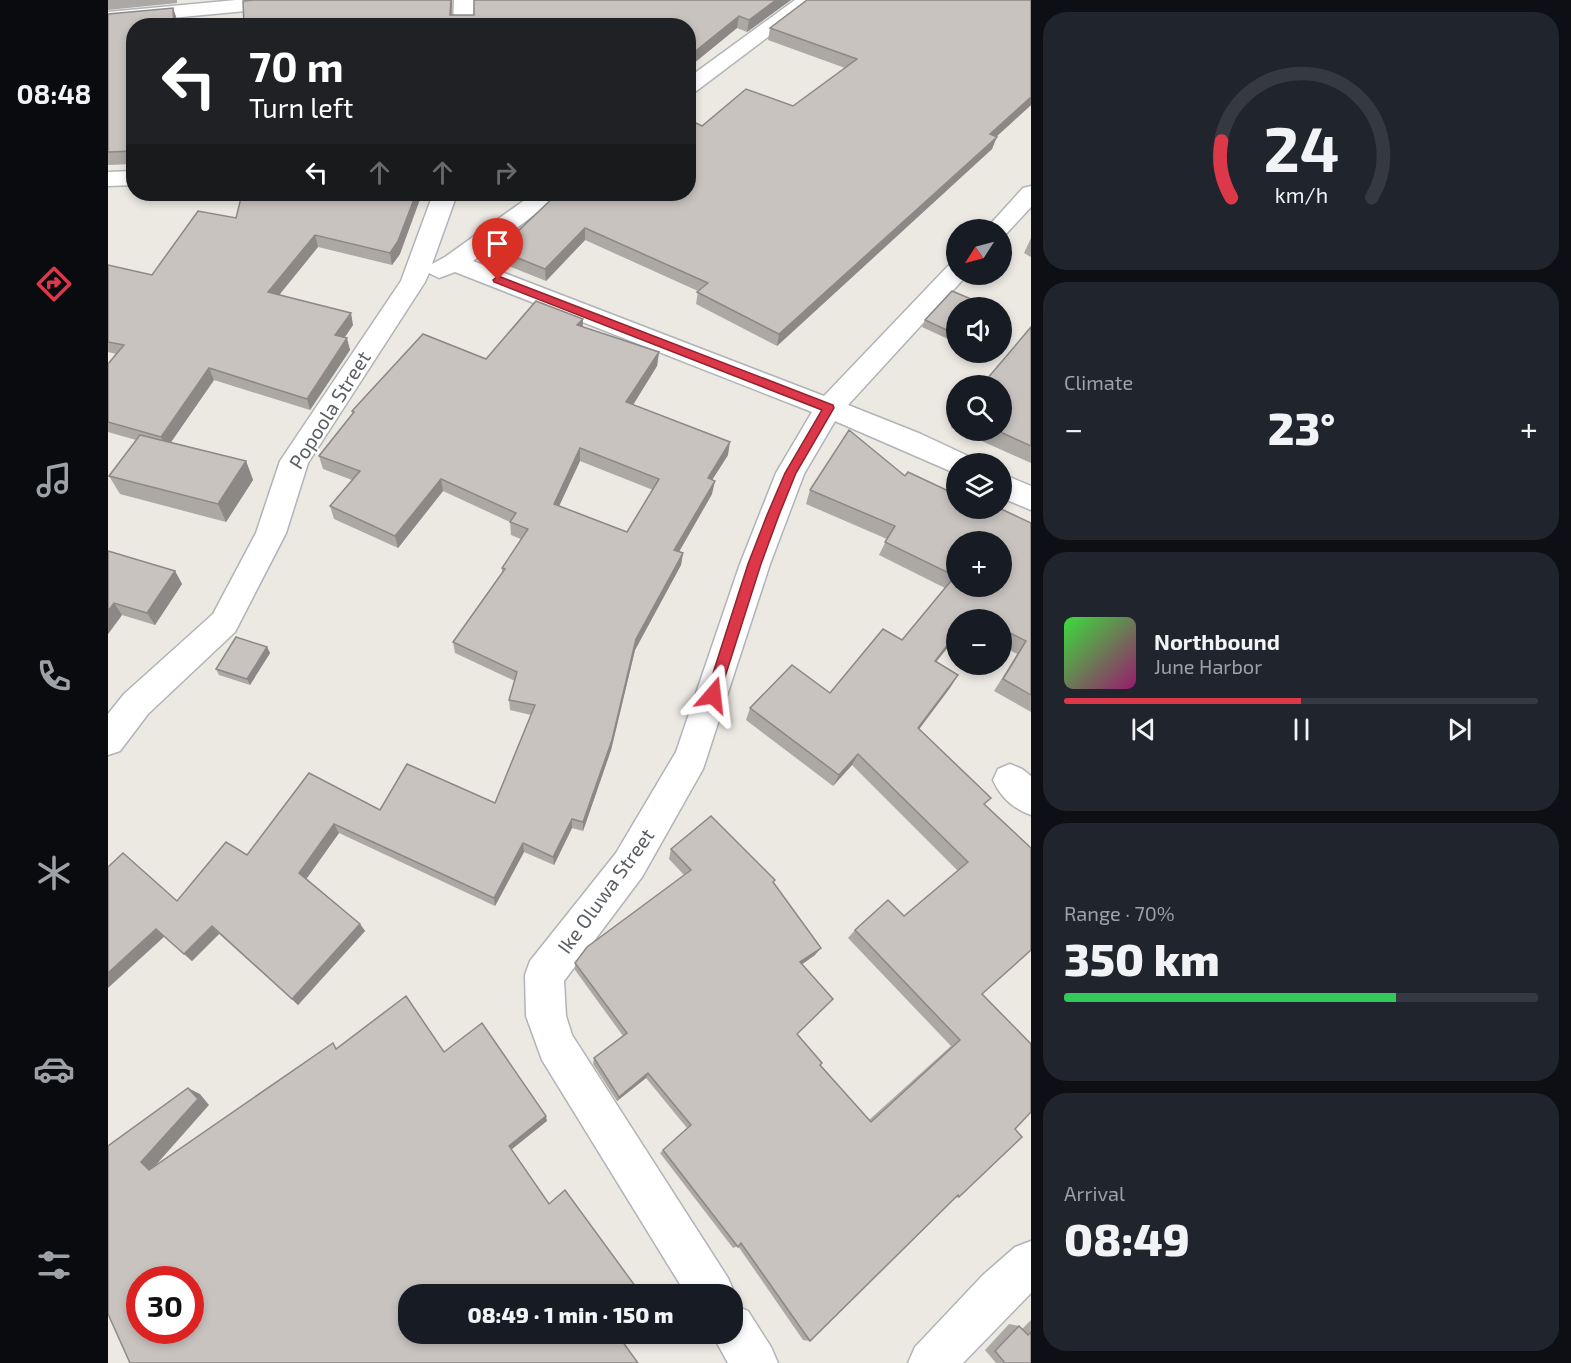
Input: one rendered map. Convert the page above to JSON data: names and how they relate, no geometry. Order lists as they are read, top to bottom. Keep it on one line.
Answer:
{"streets":{"street":["Popoola Street","Ike Oluwa Street"]},"north":"bottom left","page":{"tabs":"08:48","turn":["70 m","Turn left"],"map_buttons":["+","−"],"tile":["Climate",["Range · 70%","350 km"],["Arrival","08:49"]],"heat":["−","23°","+"],"song":["Northbound","June Harbor"],"limit":"30","trip":"08:49 · 1 min · 150 m","gauge":["24","km/h"]}}
